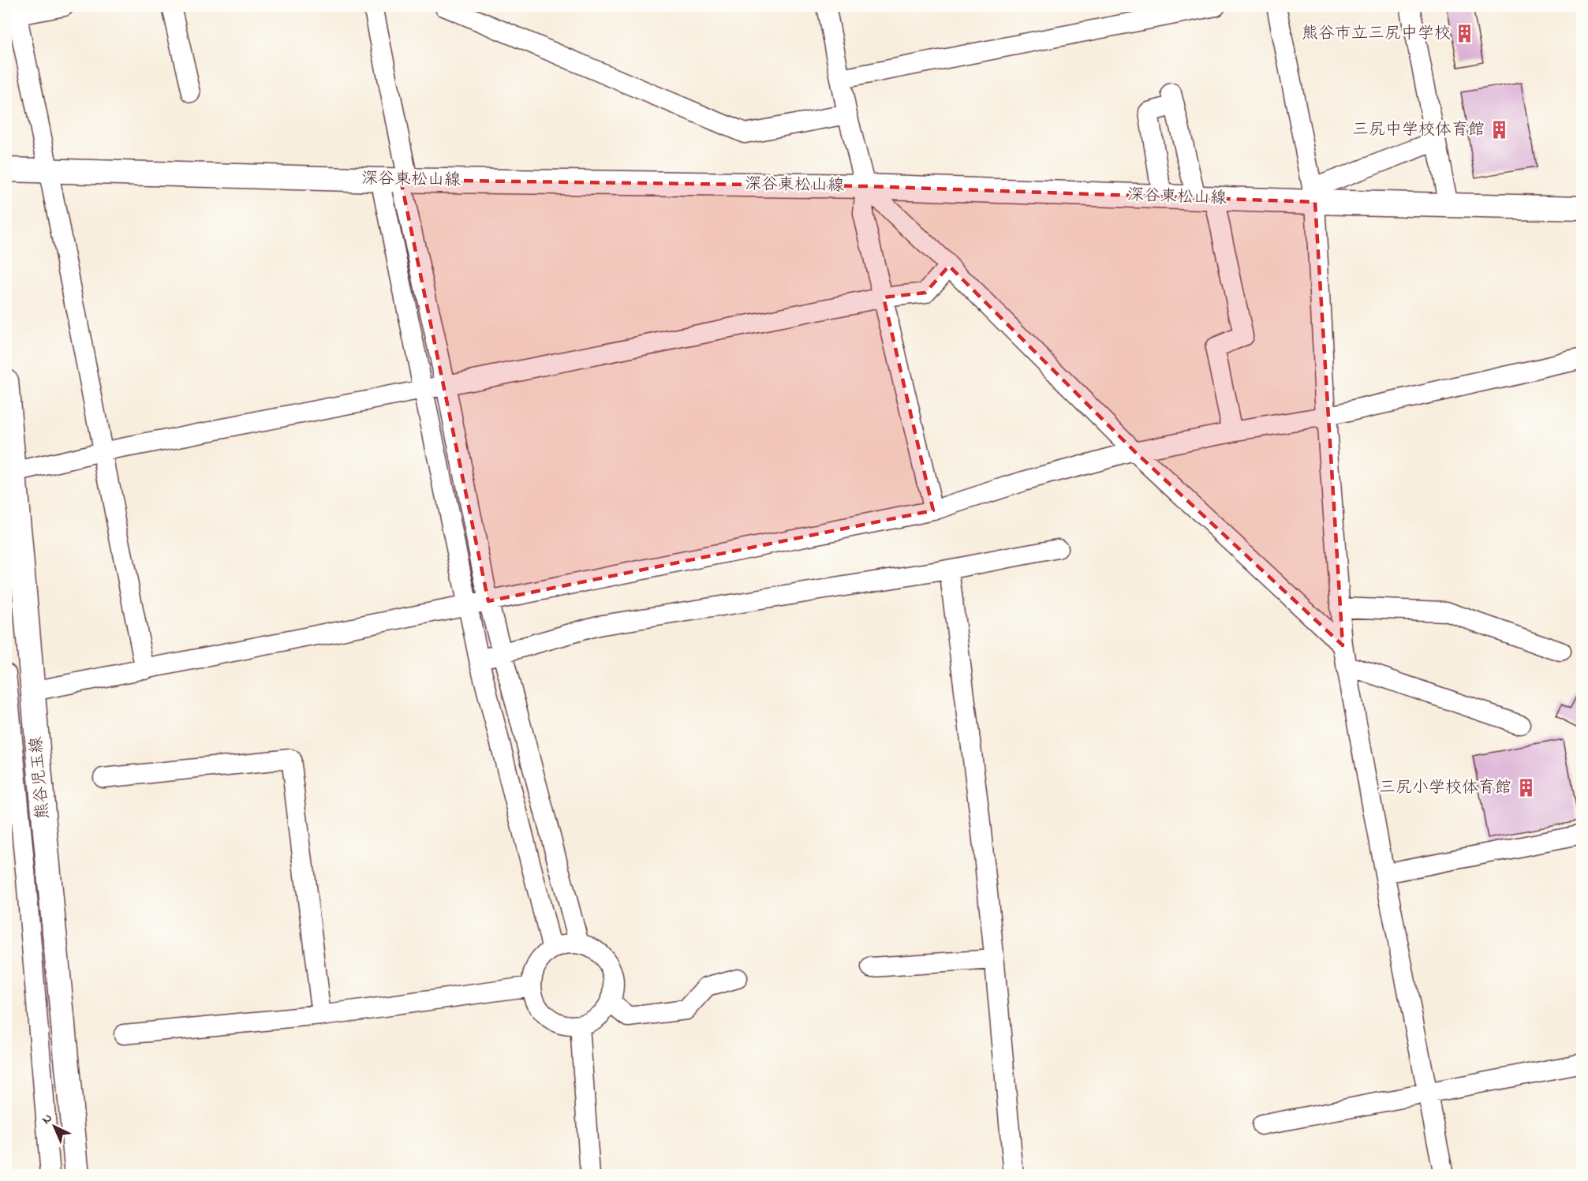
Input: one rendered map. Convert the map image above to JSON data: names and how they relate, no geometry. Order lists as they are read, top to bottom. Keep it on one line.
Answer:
{"streets":{"main road":["深谷東松山線","熊谷児玉線"]},"places":{"building":["熊谷市立三尻中学校","三尻中学校体育館","三尻小学校体育館"]},"north":"top left"}
